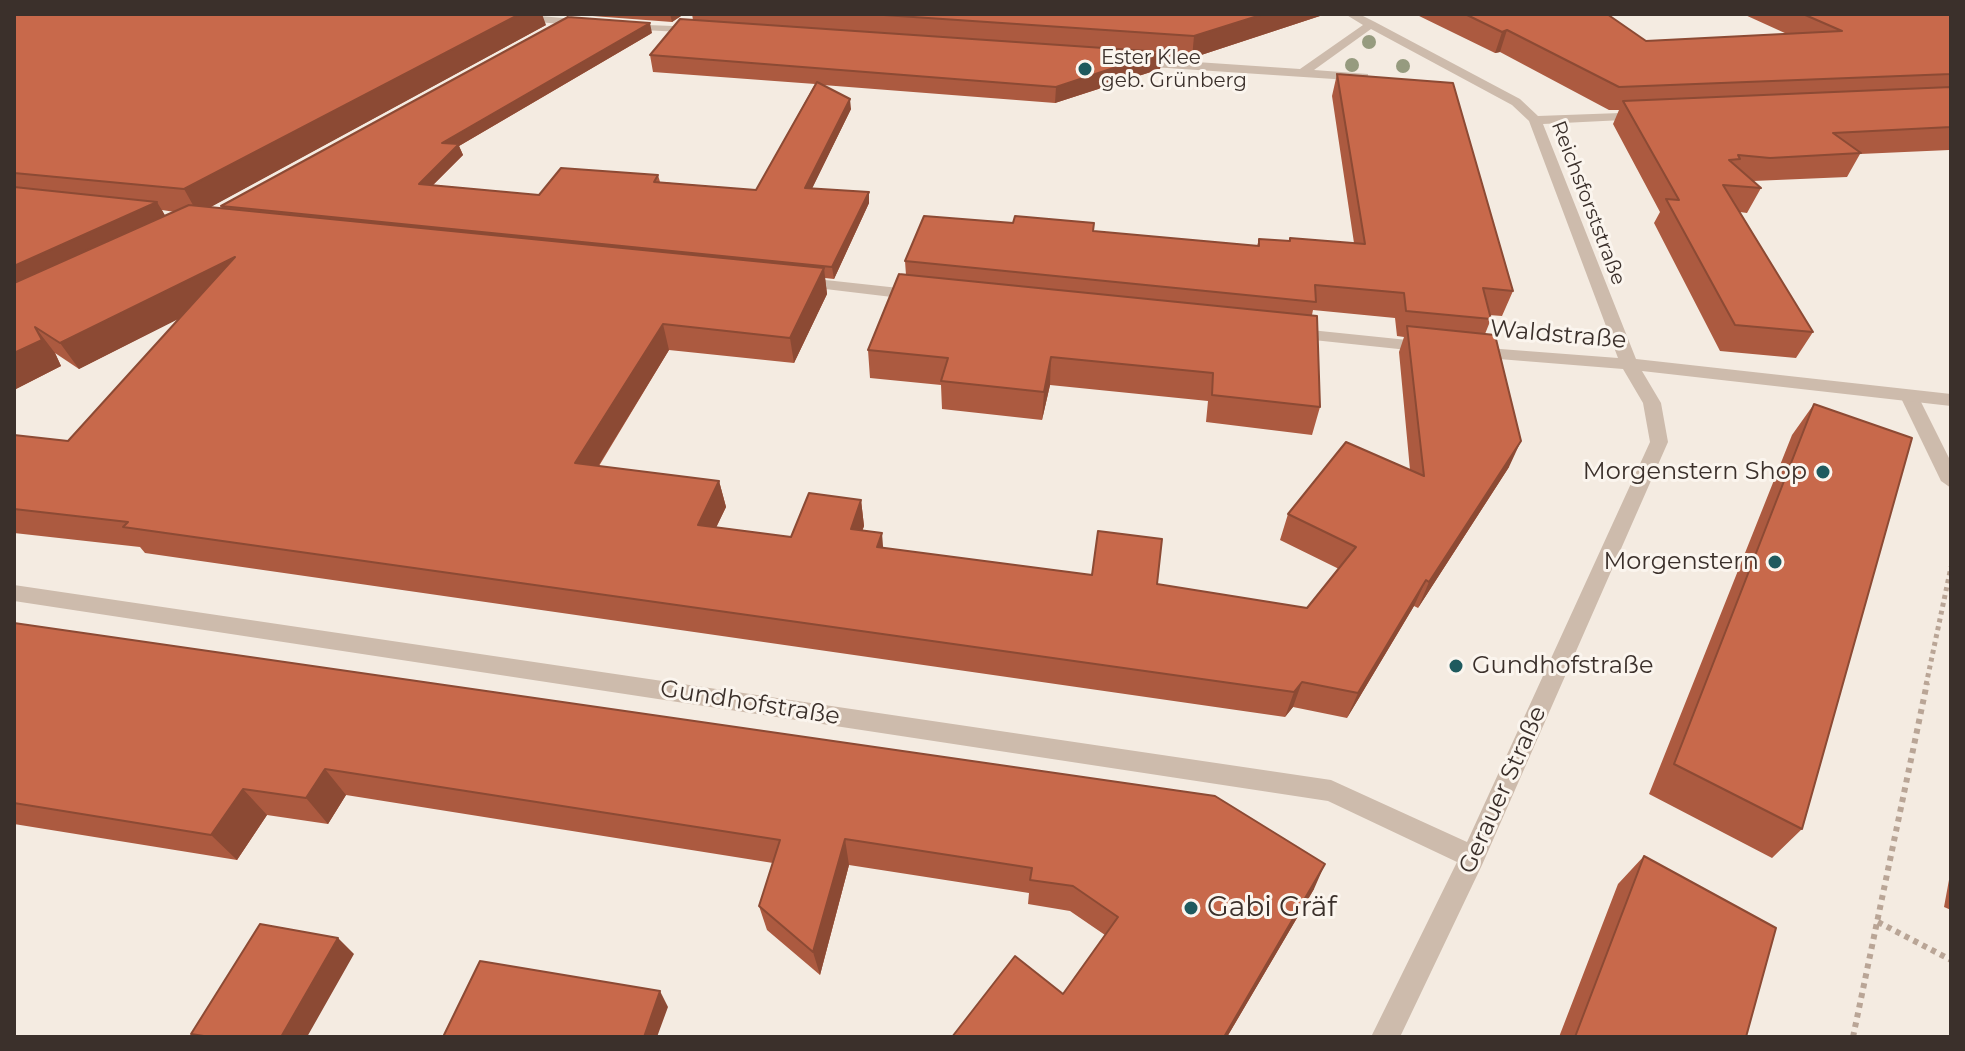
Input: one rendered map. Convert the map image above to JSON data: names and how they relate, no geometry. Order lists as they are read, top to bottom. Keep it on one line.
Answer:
{"streets":{"street":["Reichsforststraße","Waldstraße","Gundhofstraße","Gerauer Straße"]},"crossings":[["Reichsforststraße","Waldstraße"],["Reichsforststraße","Gerauer Straße"],["Waldstraße","Gerauer Straße"],["Gundhofstraße","Gerauer Straße"]],"places":["Ester Klee geb. Grünberg","Morgenstern Shop","Morgenstern","Gundhofstraße","Gabi Gräf"]}
